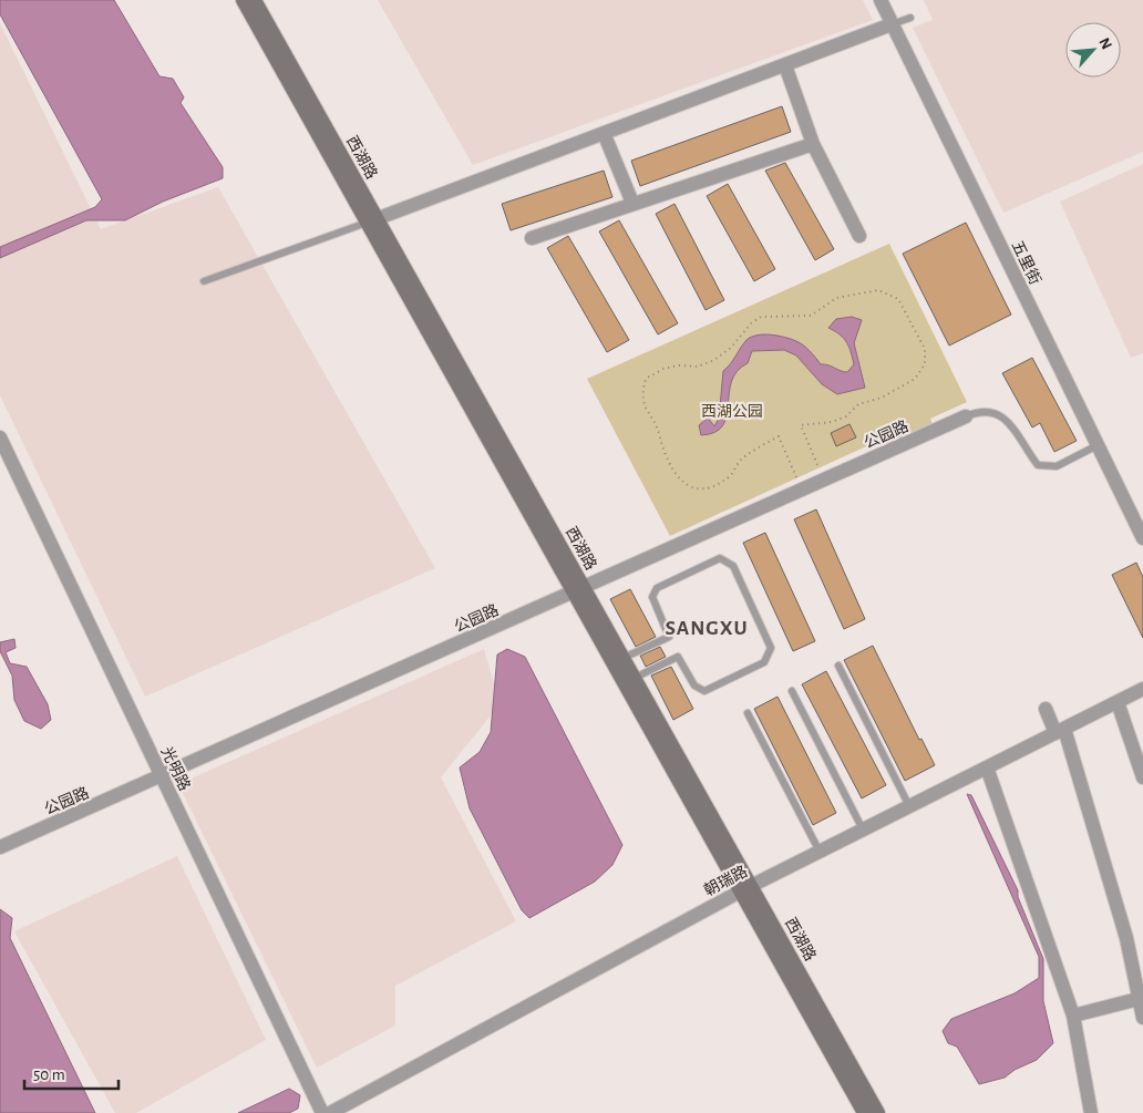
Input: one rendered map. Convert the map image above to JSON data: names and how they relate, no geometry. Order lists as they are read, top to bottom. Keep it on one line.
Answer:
{"streets":{"main road":["西湖路"],"street":["五里街","公园路","光明路","朝瑞路"]},"crossings":[["西湖路","公园路"],["西湖路","朝瑞路"],["公园路","光明路"]],"districts":["SANGXU"],"parks":["西湖公园"],"scale_bar":"50 m","north":"top right"}
